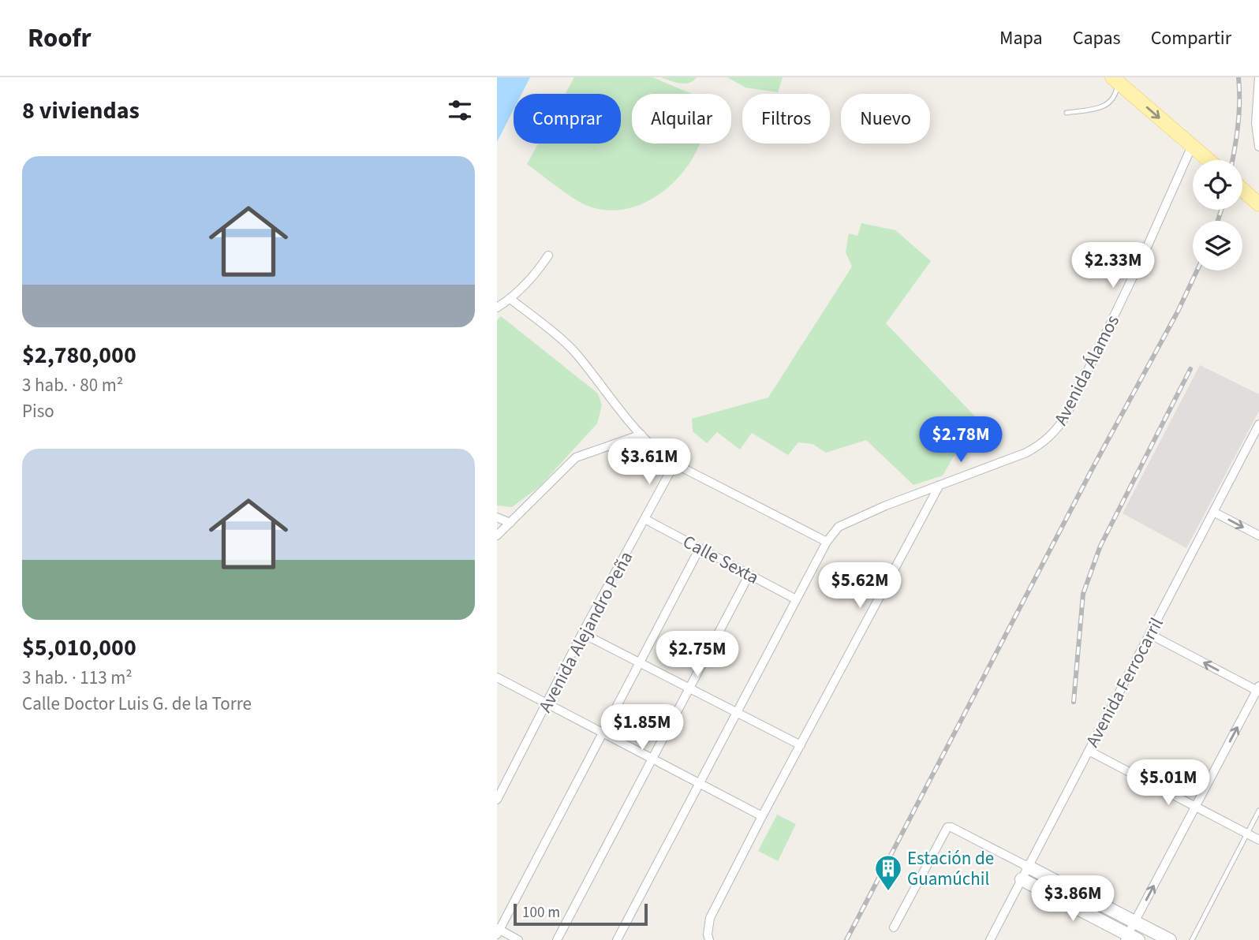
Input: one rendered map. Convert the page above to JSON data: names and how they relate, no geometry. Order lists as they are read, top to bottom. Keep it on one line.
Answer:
{"streets":{"street":["Avenida Álamos","Calle Sexta","Avenida Alejandro Peña","Avenida Ferrocarril"]},"crossings":[["Avenida Álamos","Calle Sexta"],["Calle Sexta","Avenida Alejandro Peña"]],"places":{"building":["Estación de Guamúchil"]},"scale_bar":"100 m","page":{"header":"Roofr","nav":["Mapa","Capas","Compartir"],"heading":"8 viviendas","chip":["Comprar","Alquilar","Filtros","Nuevo"],"list":[{"name":"$2,780,000","note":"3 hab. · 80 m² · Piso"},{"name":"$5,010,000","note":"3 hab. · 113 m² · Calle Doctor Luis G. de la Torre"}],"price":["$2.33M","$2.78M","$3.61M","$5.62M","$2.75M","$1.85M","$5.01M","$3.86M"],"scale":"100 m"}}
